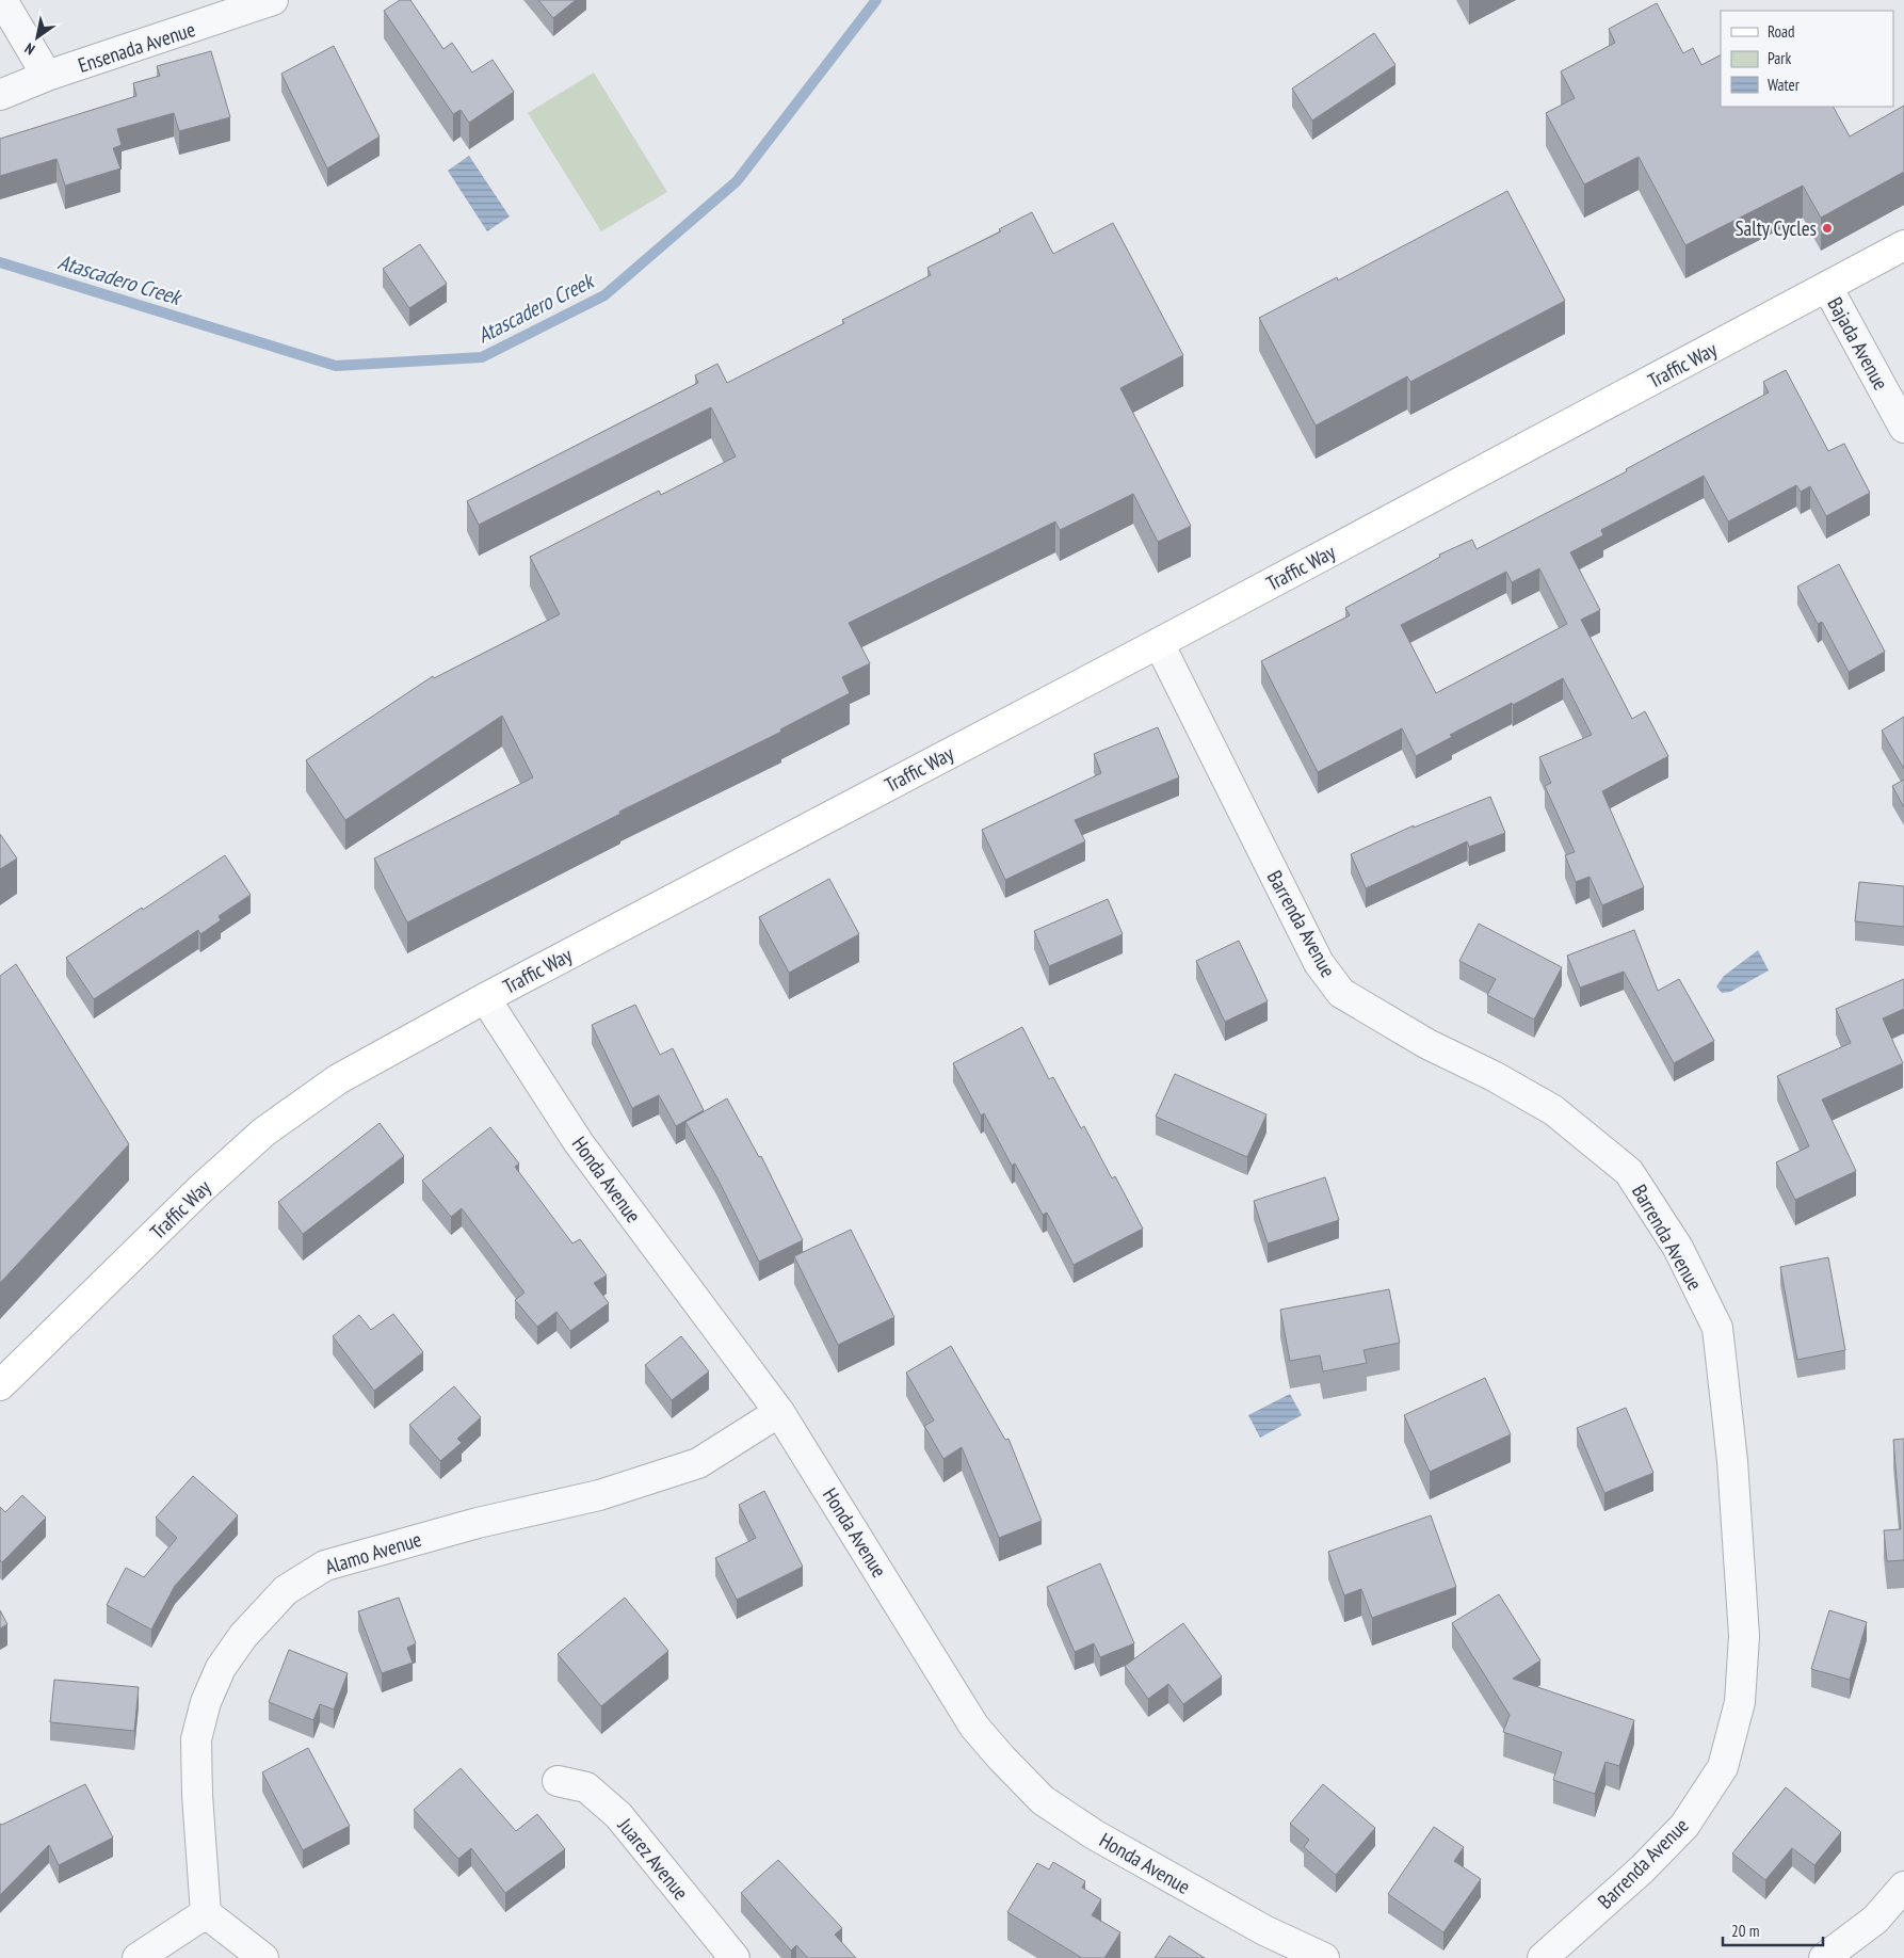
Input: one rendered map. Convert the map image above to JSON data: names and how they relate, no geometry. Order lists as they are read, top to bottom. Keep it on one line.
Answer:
{"streets":{"street":["Ensenada Avenue","Bajada Avenue","Traffic Way","Barrenda Avenue","Honda Avenue","Alamo Avenue","Juarez Avenue"]},"crossings":[["Bajada Avenue","Traffic Way"],["Traffic Way","Barrenda Avenue"],["Traffic Way","Honda Avenue"],["Honda Avenue","Alamo Avenue"]],"water":["Atascadero Creek"],"places":["Salty Cycles"],"legend":["Road","Park","Water"],"scale_bar":"20 m","north":"bottom left"}
